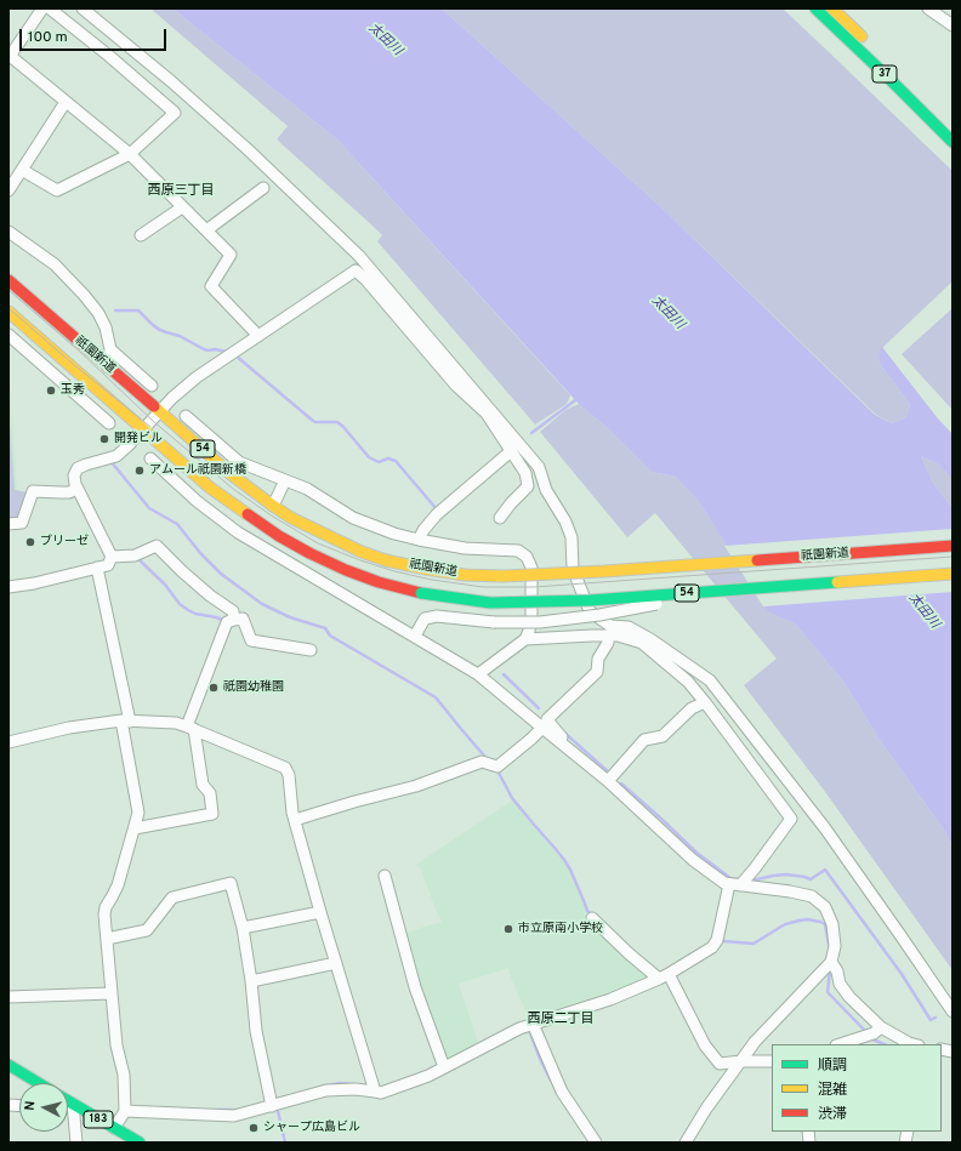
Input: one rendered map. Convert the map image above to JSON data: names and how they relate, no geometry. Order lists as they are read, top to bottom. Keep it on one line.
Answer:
{"streets":{"main road":["37","祇園新道","54","183"]},"districts":["西原三丁目","西原二丁目"],"water":["太田川"],"places":["玉秀","開発ビル","アムール祇園新橋","ブリーゼ","祇園幼稚園","市立原南小学校","シャープ広島ビル"],"legend":["順調","混雑","渋滞"],"scale_bar":"100 m","north":"left"}
